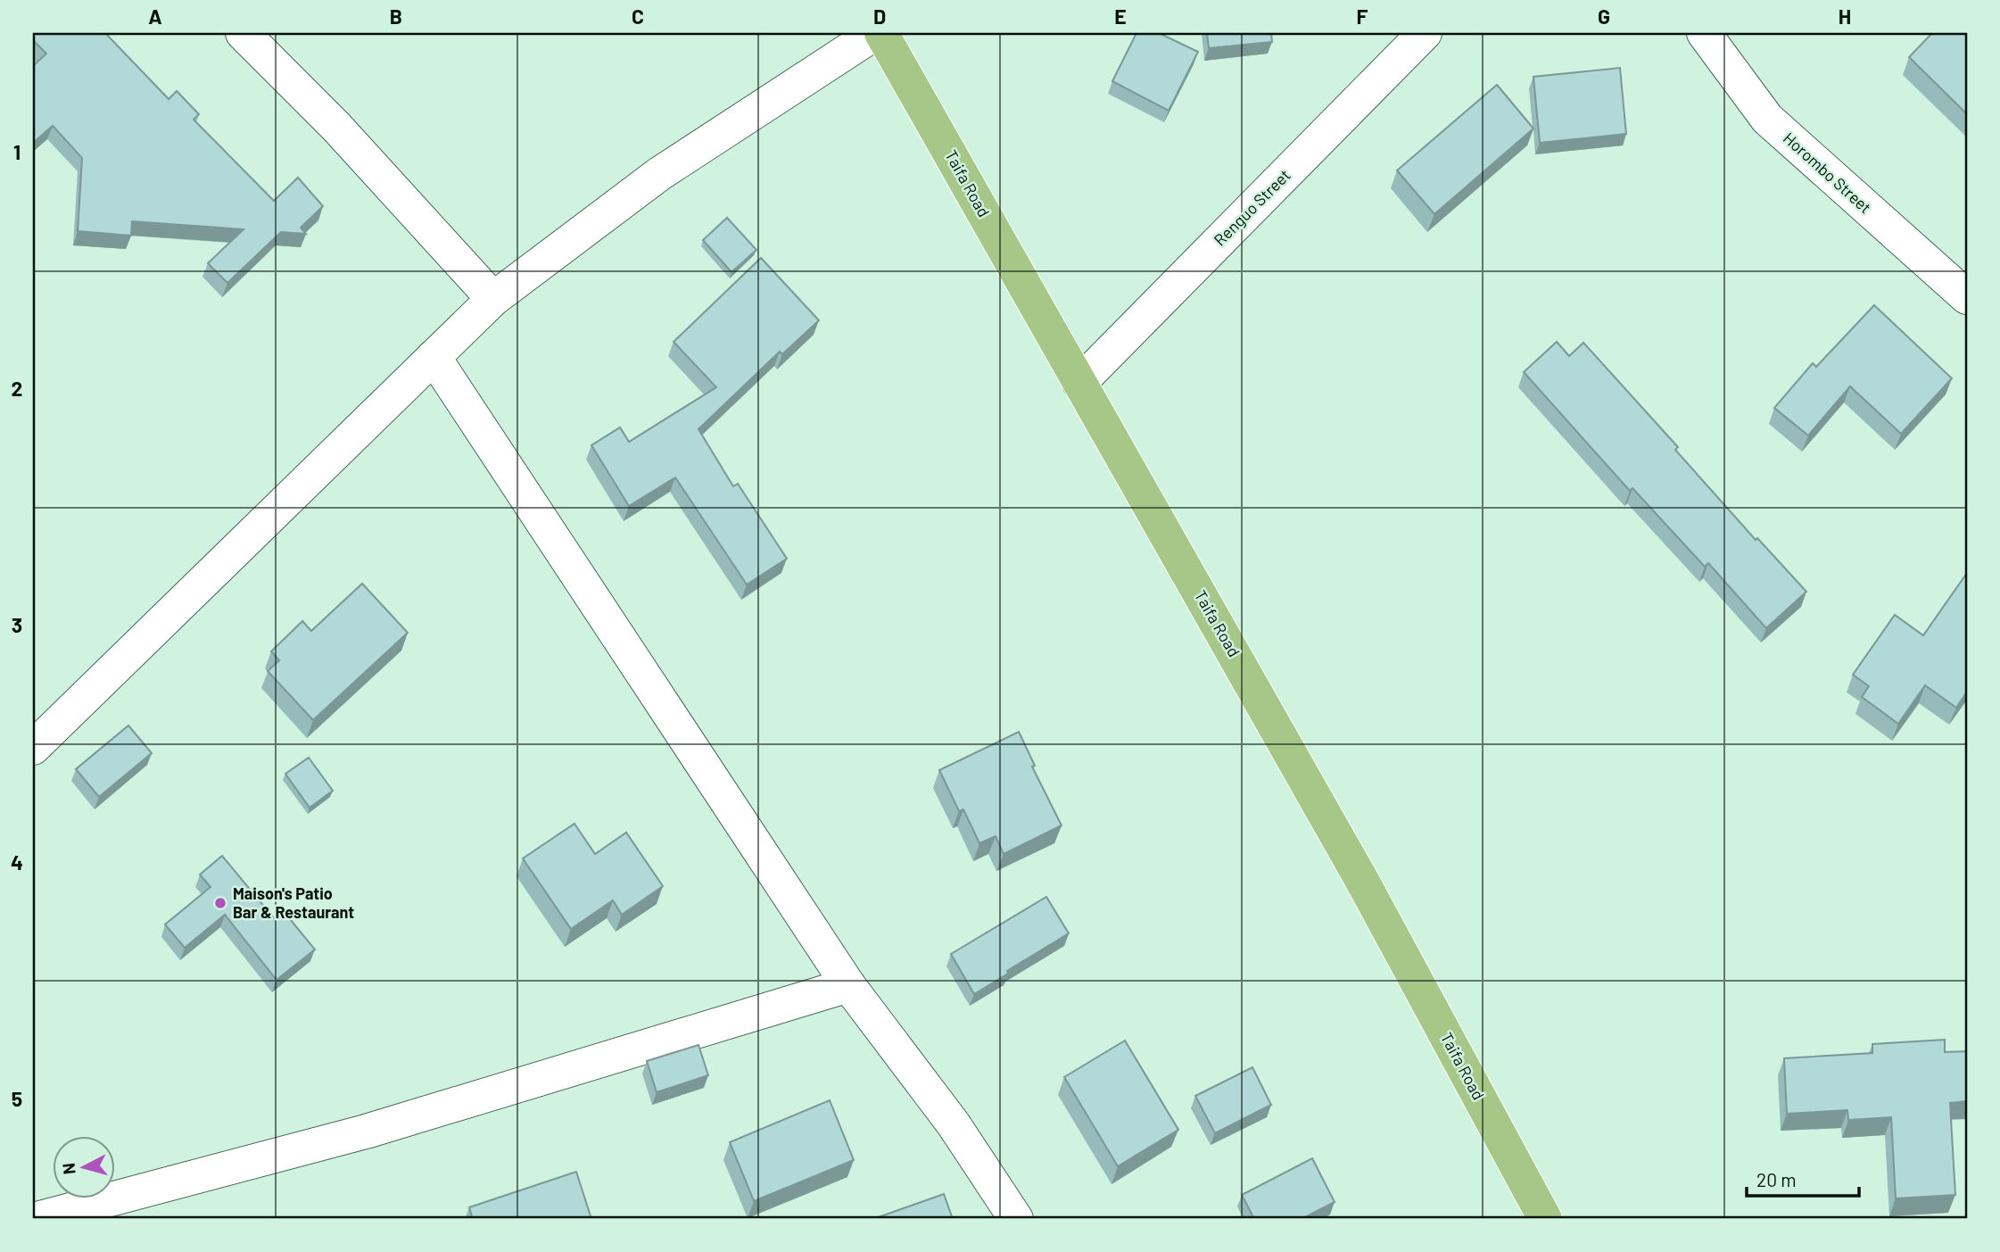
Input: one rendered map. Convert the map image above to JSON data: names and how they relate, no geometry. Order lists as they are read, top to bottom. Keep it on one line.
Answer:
{"streets":{"highway":["Taifa Road"],"street":["Horombo Street","Renguo Street"]},"crossings":[["Taifa Road","Renguo Street"]],"places":["Maison's Patio Bar & Restaurant"],"scale_bar":"20 m","north":"left","grid":{"columns":["A","B","C","D","E","F","G","H"],"rows":["1","2","3","4","5"]}}
